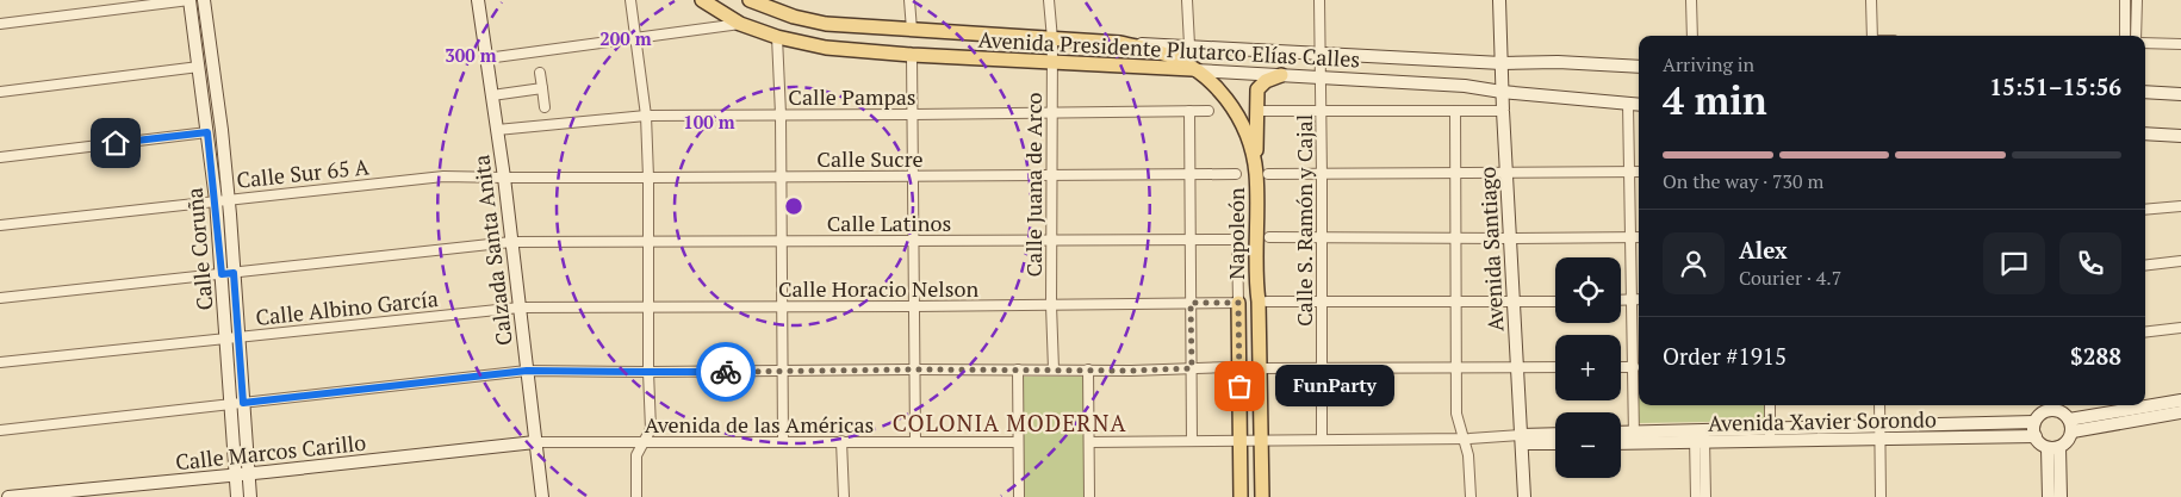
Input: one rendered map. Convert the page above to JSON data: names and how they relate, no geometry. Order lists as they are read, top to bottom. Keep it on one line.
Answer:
{"streets":{"main road":["Avenida Presidente Plutarco Elías Calles","Napoleón"],"street":["Calle Pampas","Calle Sucre","Calle Sur 65 A","Calle Juana de Arco","Calle S. Ramón y Cajal","Calle Latinos","Calle Coruña","Avenida Santiago","Calzada Santa Anita","Calle Horacio Nelson","Calle Albino García","Avenida Xavier Sorondo","Avenida de las Américas","Calle Marcos Carillo"]},"crossings":[["Avenida Presidente Plutarco Elías Calles","Calle Juana de Arco"],["Avenida Presidente Plutarco Elías Calles","Calle S. Ramón y Cajal"],["Avenida Presidente Plutarco Elías Calles","Napoleón"],["Avenida Presidente Plutarco Elías Calles","Avenida Santiago"],["Calle Pampas","Calle Juana de Arco"],["Calle Pampas","Calzada Santa Anita"],["Calle Sucre","Calle Sur 65 A"],["Calle Sucre","Calle Juana de Arco"],["Calle Sucre","Calzada Santa Anita"],["Calle Sur 65 A","Calle Coruña"],["Calle Sur 65 A","Calzada Santa Anita"],["Calle Juana de Arco","Calle Latinos"],["Calle Juana de Arco","Calle Horacio Nelson"],["Calle Latinos","Napoleón"],["Calle Latinos","Calle Coruña"],["Calle Latinos","Calzada Santa Anita"],["Napoleón","Calle Horacio Nelson"],["Calle Coruña","Calle Albino García"],["Calle Coruña","Calle Marcos Carillo"],["Calzada Santa Anita","Calle Horacio Nelson"],["Calzada Santa Anita","Calle Albino García"],["Calzada Santa Anita","Avenida de las Américas"],["Calzada Santa Anita","Calle Marcos Carillo"],["Calle Horacio Nelson","Calle Albino García"],["Avenida de las Américas","Calle Marcos Carillo"]],"districts":["COLONIA MODERNA"],"places":["FunParty"],"page":{"heading":["4 min","Arriving in","15:51–15:56"],"panel":["Alex","Courier · 4.7","Order #1915","$288"],"bar":"On the way · 730 m","map_buttons":["+","−"],"bubble":"FunParty"},"rings":["200 m","300 m","100 m"]}
